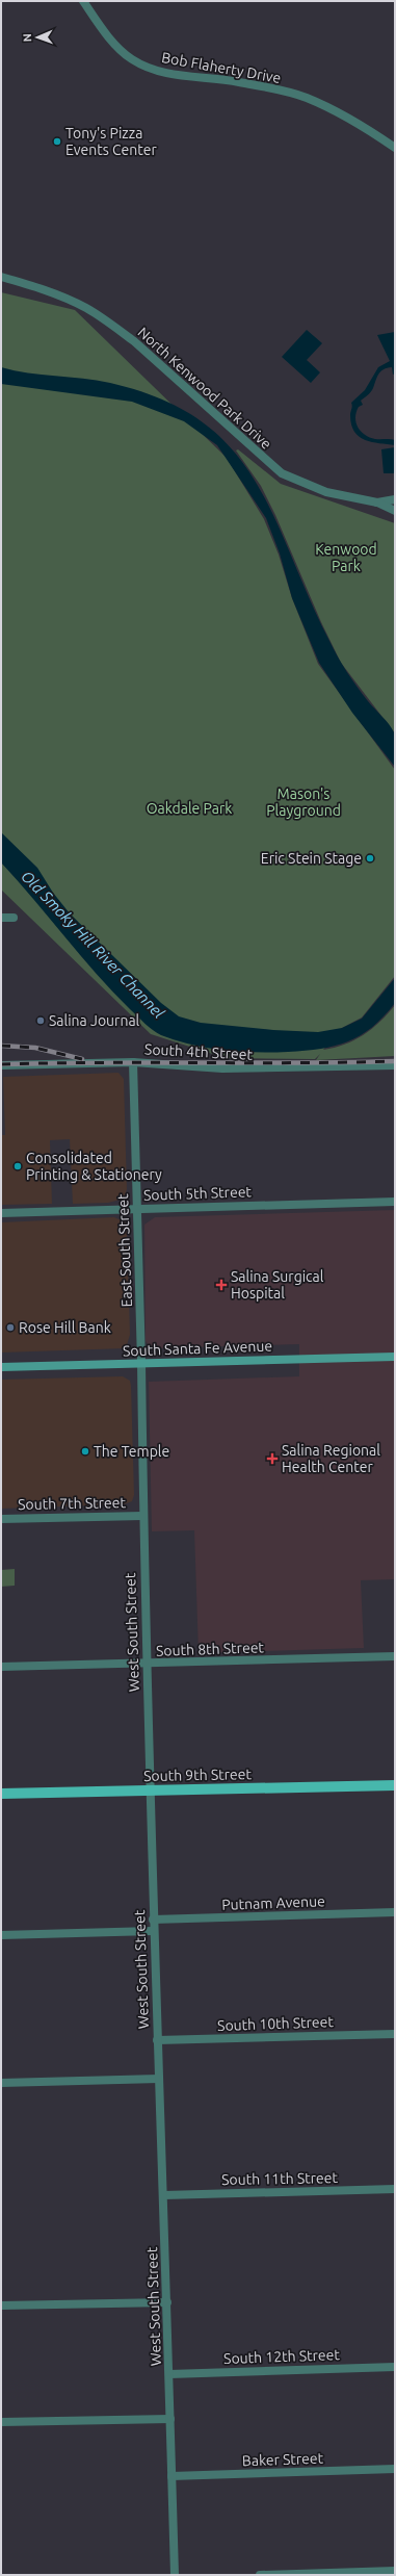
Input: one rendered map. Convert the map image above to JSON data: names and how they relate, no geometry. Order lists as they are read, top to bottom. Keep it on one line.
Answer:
{"streets":{"main road":["South Santa Fe Avenue","South 9th Street"],"street":["Bob Flaherty Drive","North Kenwood Park Drive","South 4th Street","South 5th Street","East South Street","South 7th Street","West South Street","South 8th Street","Putnam Avenue","South 10th Street","South 11th Street","South 12th Street","Baker Street"]},"crossings":[["South 4th Street","East South Street"],["South 5th Street","East South Street"],["East South Street","South Santa Fe Avenue"],["East South Street","West South Street"],["South Santa Fe Avenue","West South Street"],["South 7th Street","West South Street"],["West South Street","South 8th Street"],["West South Street","South 9th Street"],["West South Street","Putnam Avenue"],["West South Street","South 10th Street"],["West South Street","South 11th Street"],["West South Street","South 12th Street"],["West South Street","Baker Street"]],"water":["Old Smoky Hill River Channel"],"parks":["Kenwood Park","Mason's Playground","Oakdale Park"],"places":{"other":["Tony's Pizza Events Center","Eric Stein Stage","Salina Journal","Consolidated Printing & Stationery","Rose Hill Bank","The Temple"],"health":["Salina Surgical Hospital","Salina Regional Health Center"]},"north":"left"}
